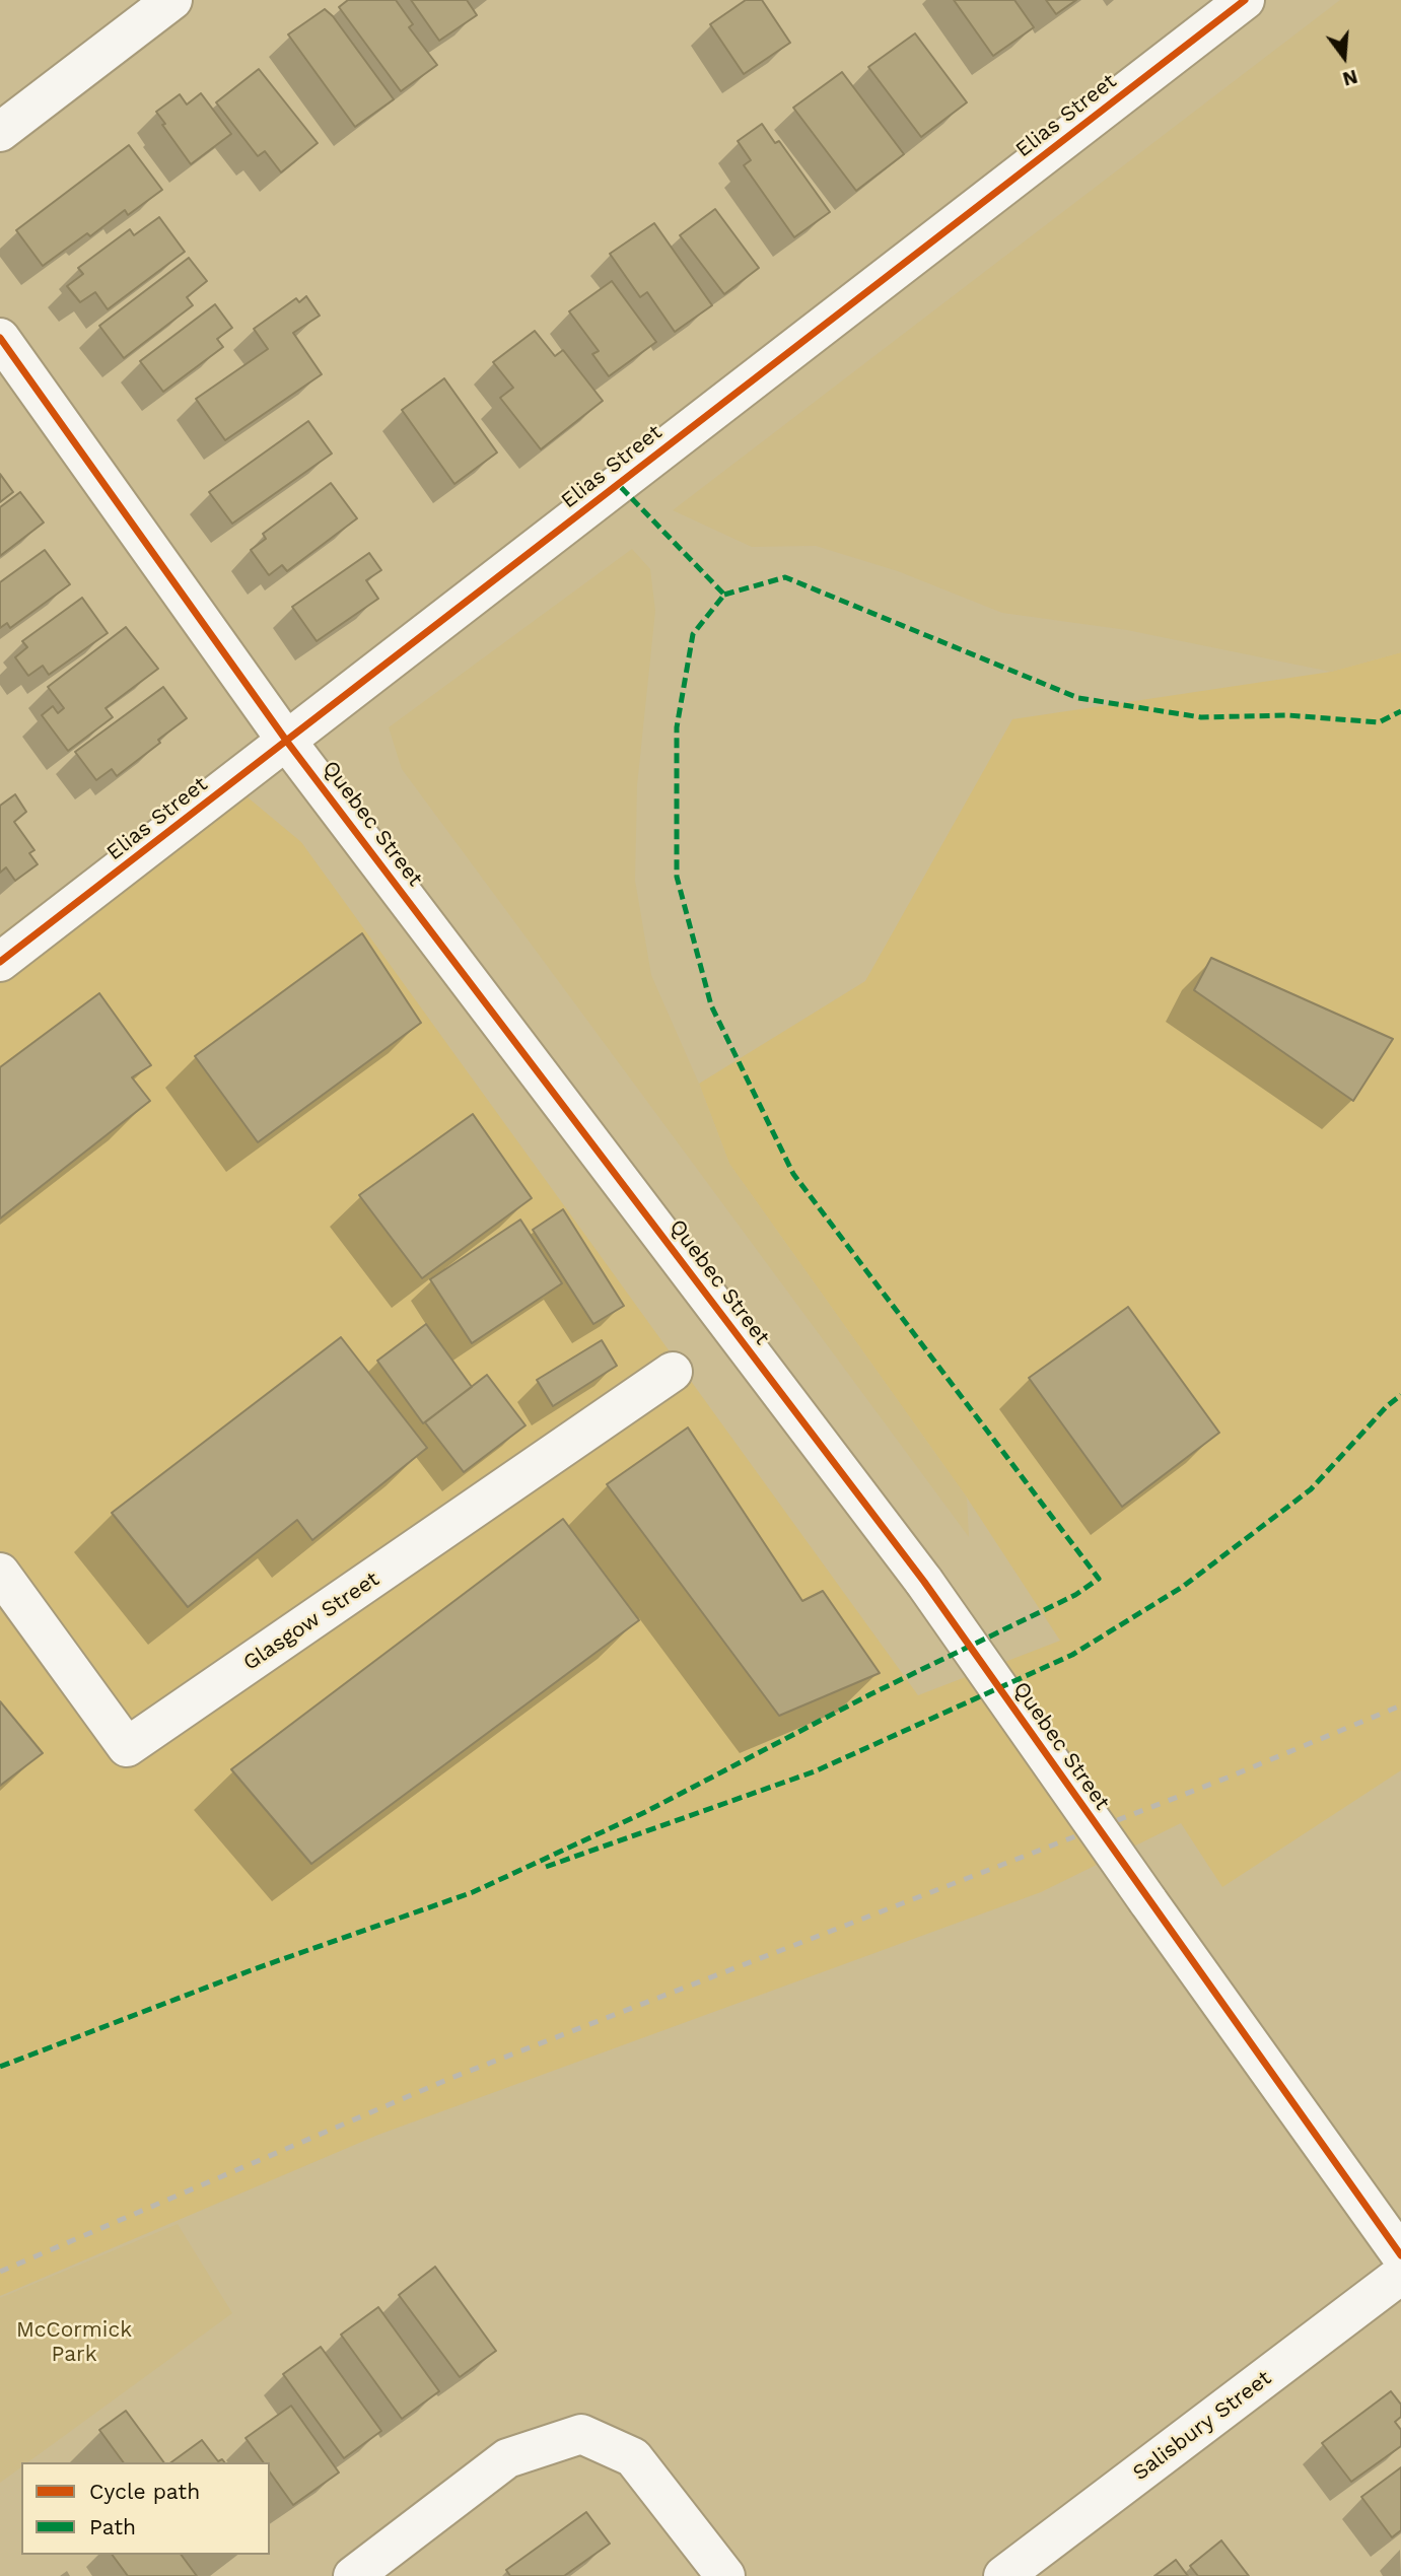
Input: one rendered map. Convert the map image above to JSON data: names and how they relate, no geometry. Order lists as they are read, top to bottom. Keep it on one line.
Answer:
{"streets":{"street":["Elias Street","Quebec Street","Glasgow Street","Salisbury Street"]},"crossings":[["Elias Street","Quebec Street"]],"parks":["McCormick Park"],"legend":["Cycle path","Path"],"north":"bottom"}
